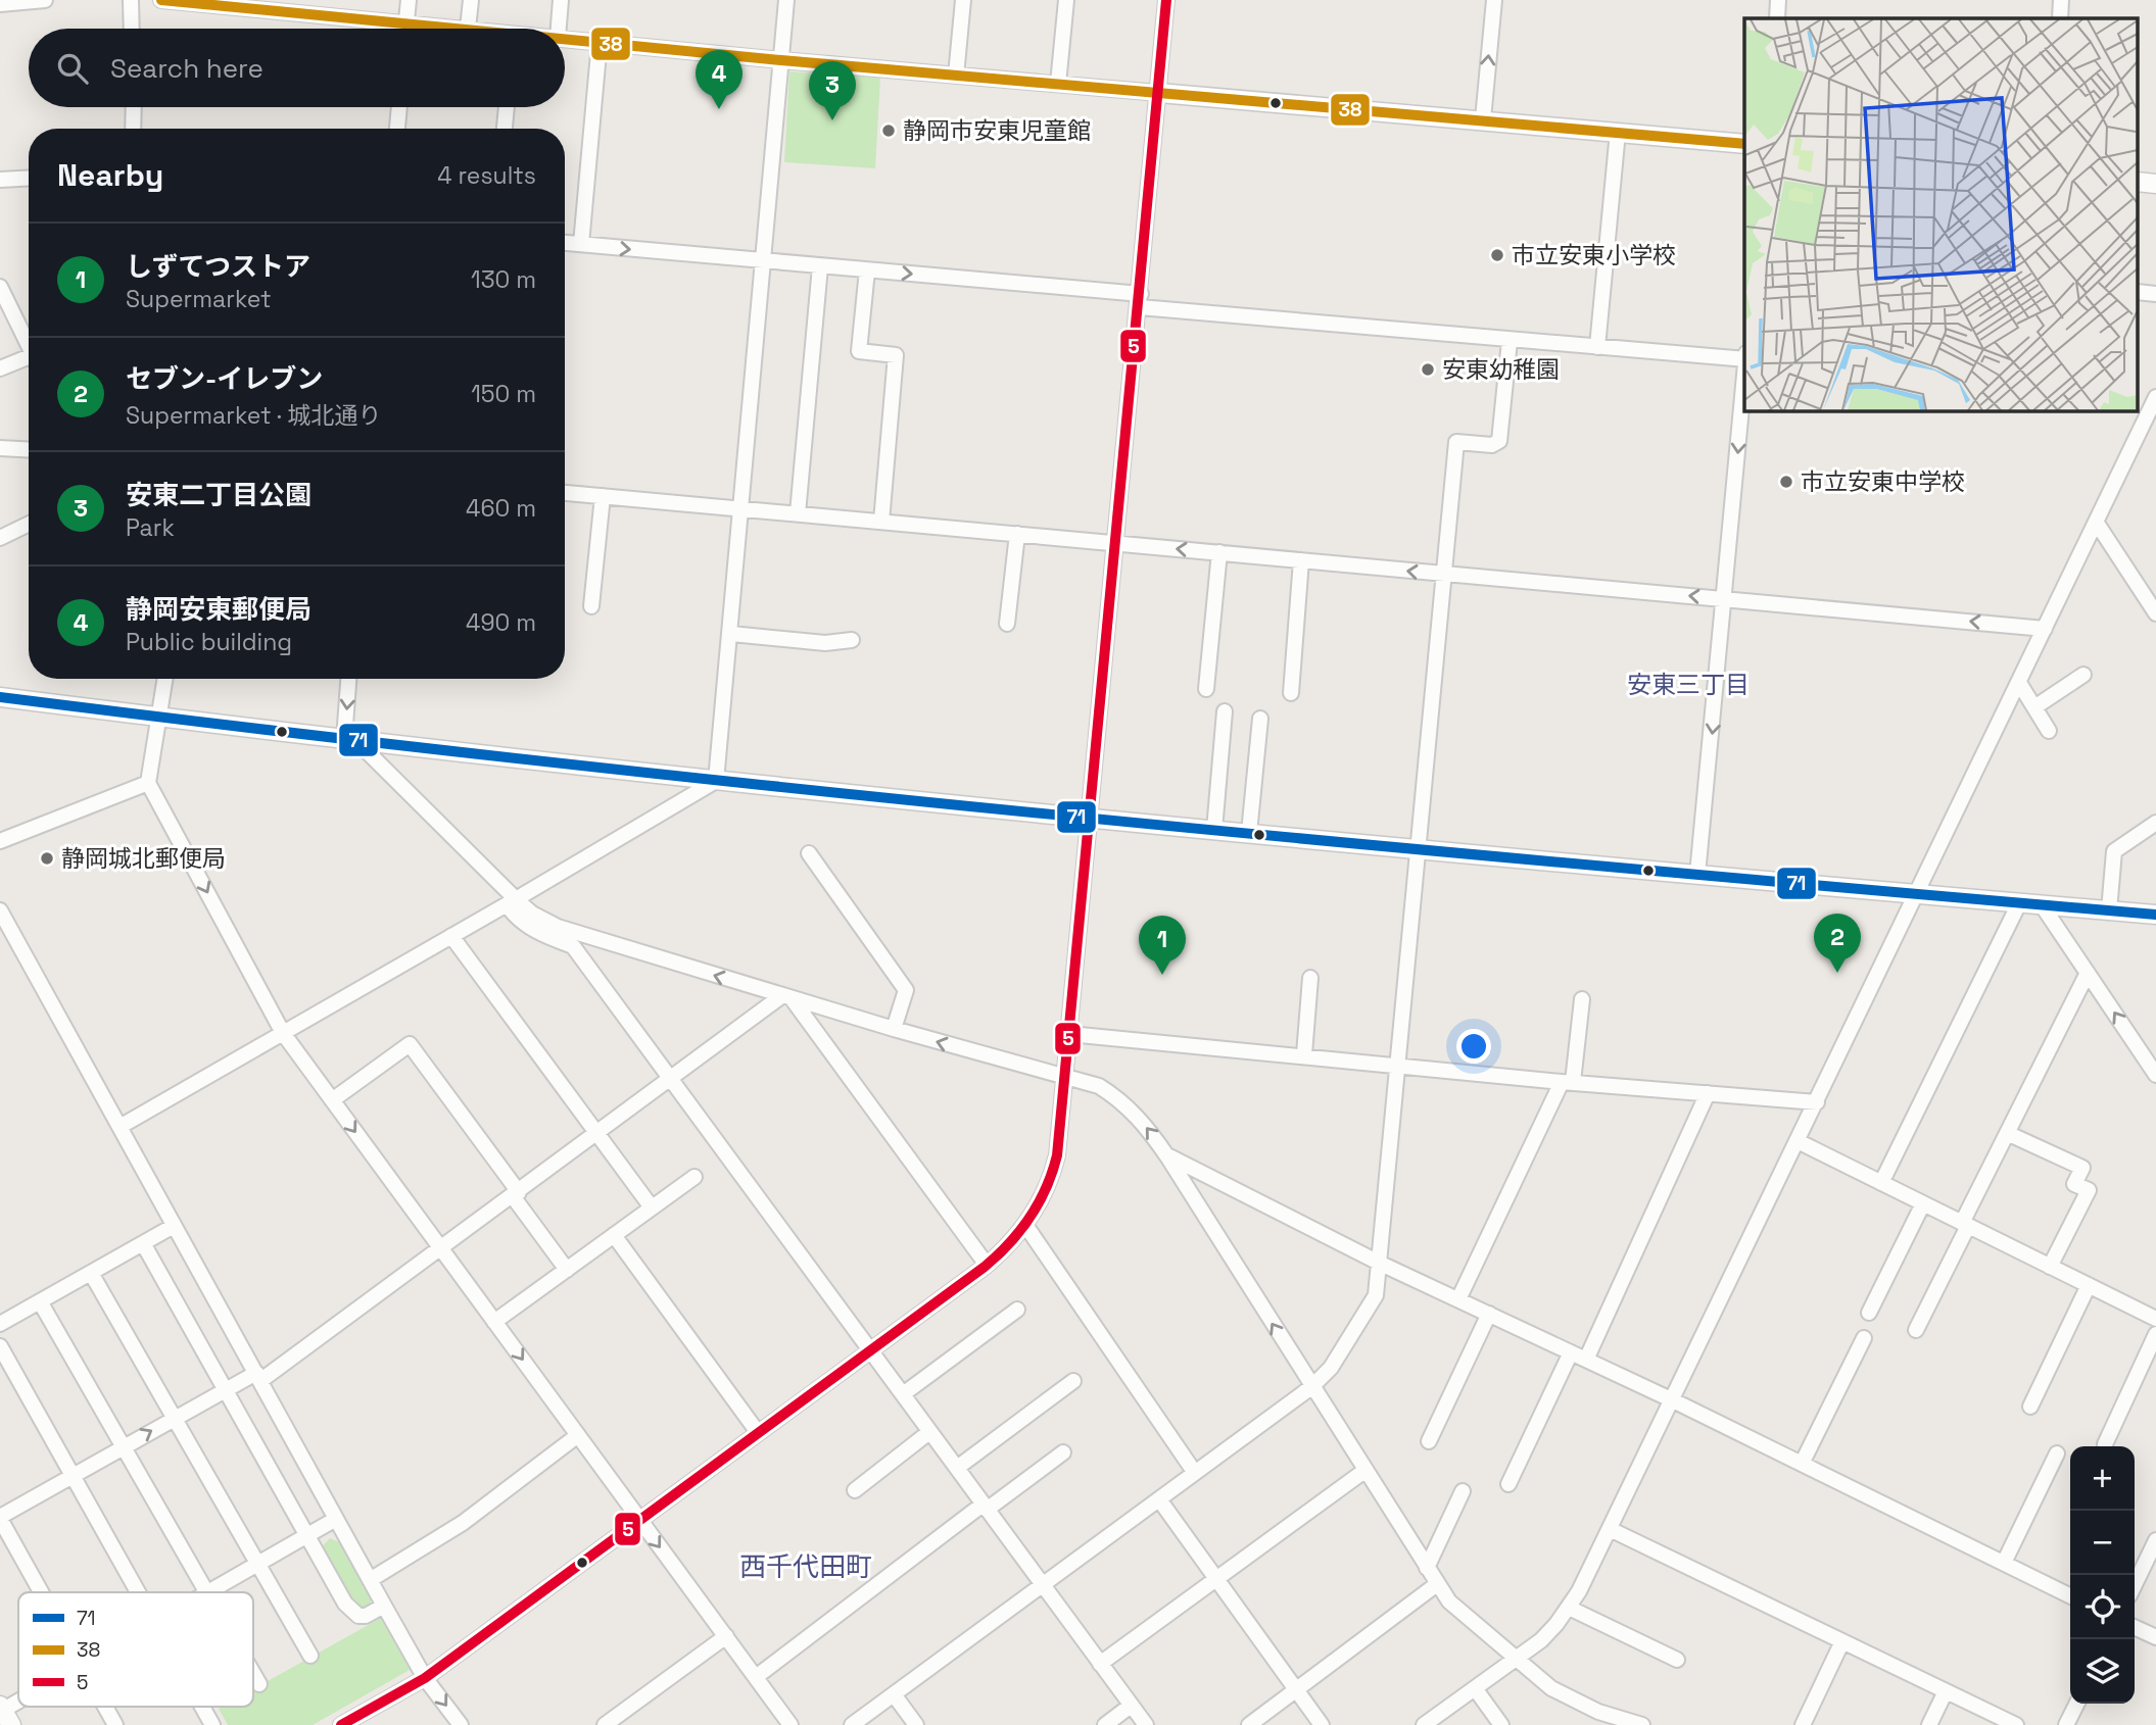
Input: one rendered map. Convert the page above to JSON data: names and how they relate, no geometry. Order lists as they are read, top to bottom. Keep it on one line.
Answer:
{"districts":["安東三丁目","西千代田町"],"places":["静岡市安東児童館","市立安東小学校","安東幼稚園","市立安東中学校","静岡城北郵便局"],"lines":["transit line 38","transit line 5","transit line 71"],"legend":["71","38","5"],"page":{"search":"Search here","pins":["4","3","2","1"],"heading":["Nearby","4 results"],"list":[{"mark":"1","name":"しずてつストア","note":"Supermarket","value":"130 m"},{"mark":"2","name":"セブン-イレブン","note":"Supermarket · 城北通り","value":"150 m"},{"mark":"3","name":"安東二丁目公園","note":"Park","value":"460 m"},{"mark":"4","name":"静岡安東郵便局","note":"Public building","value":"490 m"}],"map_buttons":["+","−"]}}
